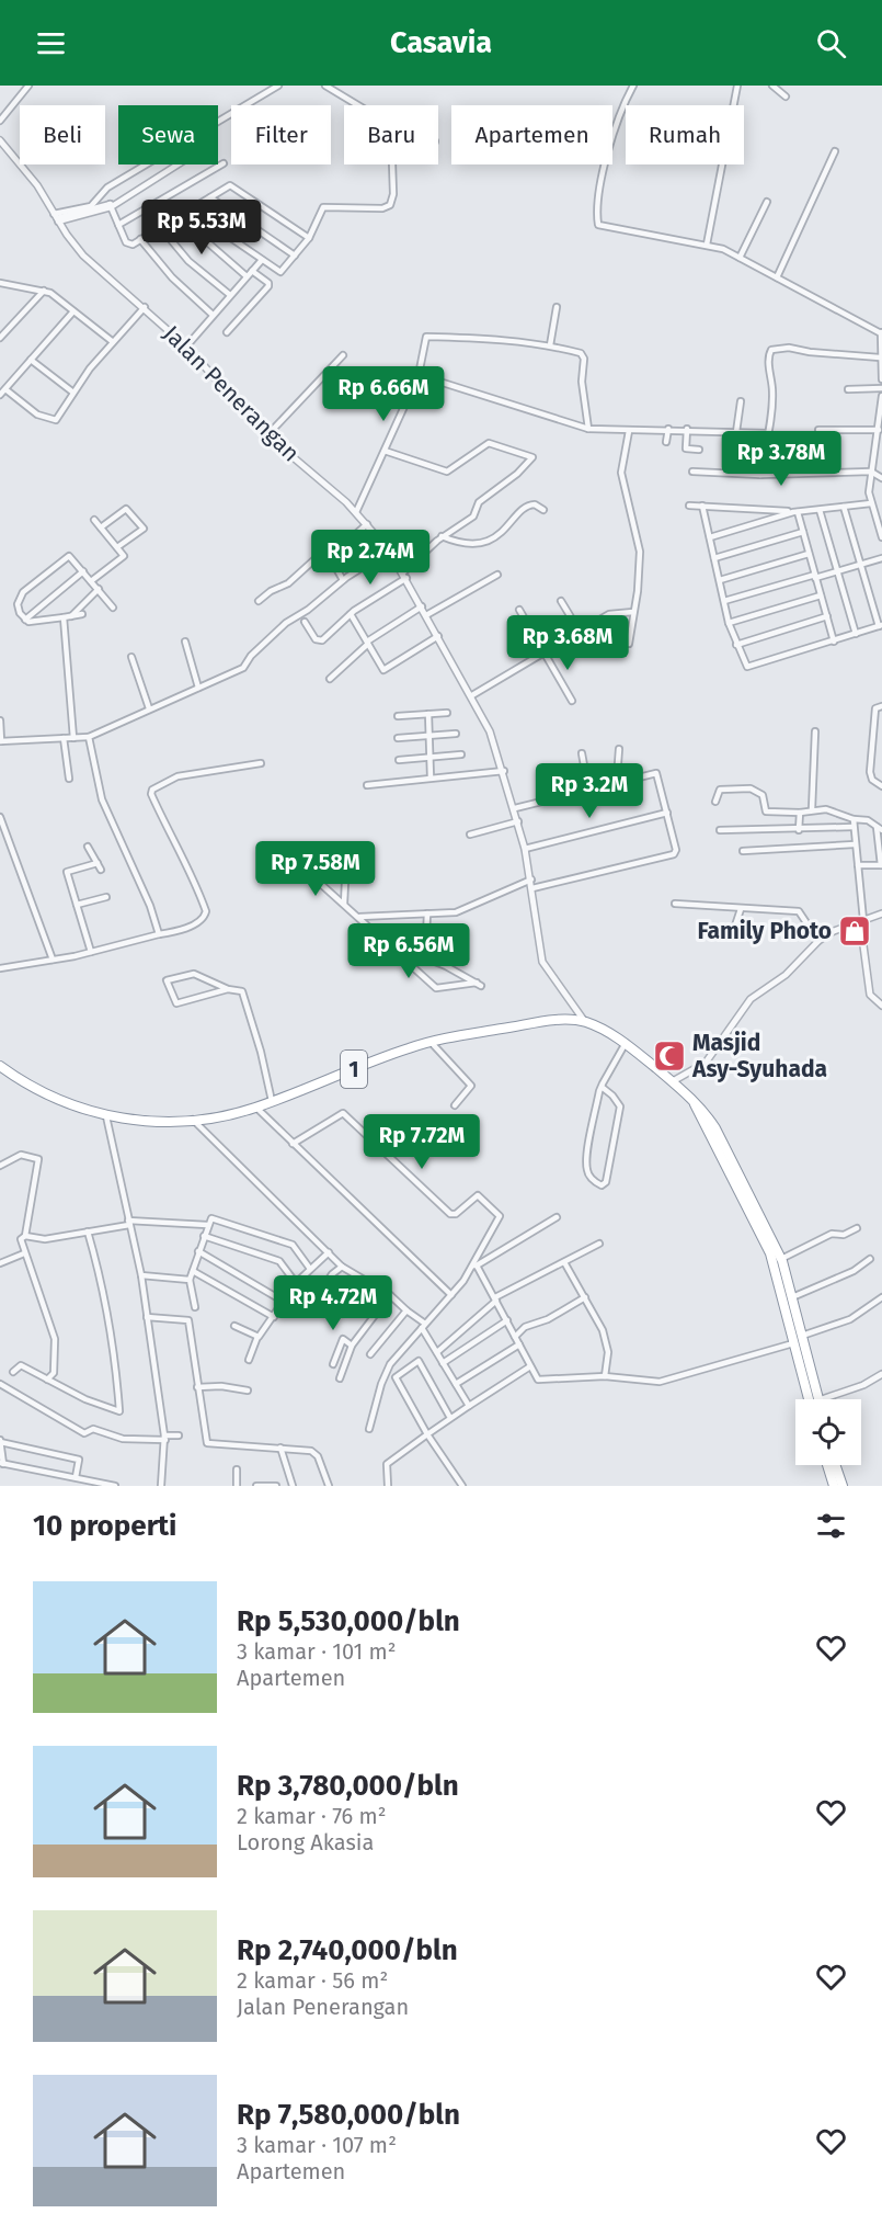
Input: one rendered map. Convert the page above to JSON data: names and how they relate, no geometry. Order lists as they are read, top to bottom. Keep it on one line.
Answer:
{"streets":{"highway":["1"],"street":["Jalan Penerangan"]},"crossings":[["Jalan Penerangan","1"]],"places":{"shop":["Family Photo"],"mosque":["Masjid Asy-Syuhada"]},"page":{"header":"Casavia","chip":["Beli","Sewa","Filter","Baru","Apartemen","Rumah"],"price":["Rp 5.53M","Rp 6.66M","Rp 3.78M","Rp 2.74M","Rp 3.68M","Rp 3.2M","Rp 7.58M","Rp 6.56M","Rp 7.72M","Rp 4.72M"],"heading":"10 properti","list":[{"name":"Rp 5,530,000/bln","note":"3 kamar · 101 m² · Apartemen"},{"name":"Rp 3,780,000/bln","note":"2 kamar · 76 m² · Lorong Akasia"},{"name":"Rp 2,740,000/bln","note":"2 kamar · 56 m² · Jalan Penerangan"},{"name":"Rp 7,580,000/bln","note":"3 kamar · 107 m² · Apartemen"}]}}
